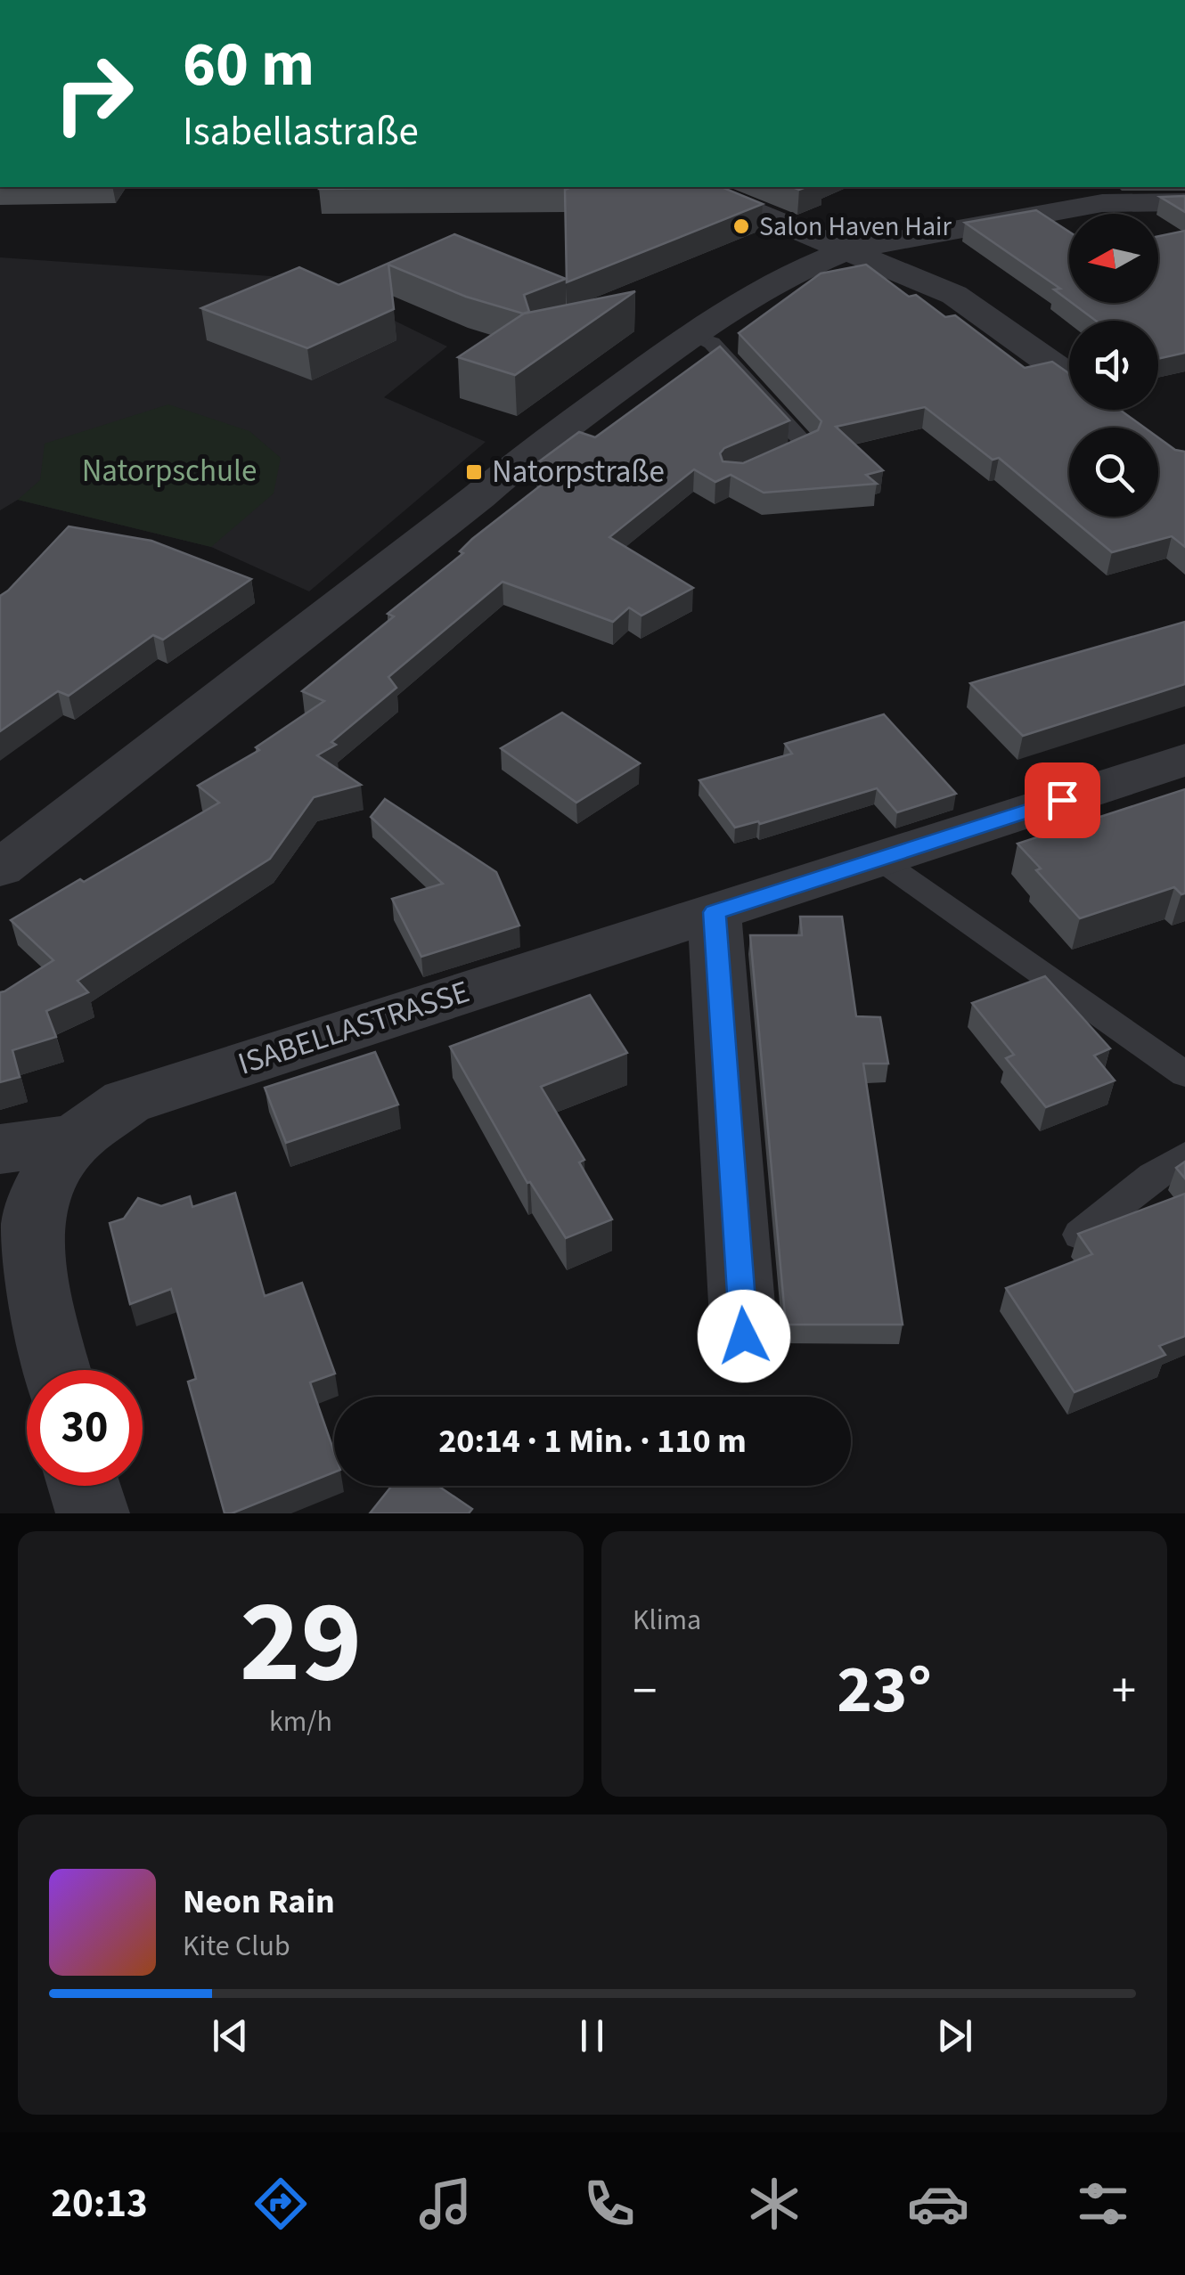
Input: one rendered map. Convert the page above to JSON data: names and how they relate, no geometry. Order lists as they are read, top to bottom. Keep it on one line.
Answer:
{"streets":{"street":["ISABELLASTRASSE"]},"parks":["Natorpschule"],"places":{"other":["Salon Haven Hair"],"transit":["Natorpstraße"]},"north":"left","page":{"turn":["60 m","Isabellastraße"],"limit":"30","trip":"20:14 · 1 Min. · 110 m","tile":[["29","km/h"],"Klima"],"heat":["−","23°","+"],"song":["Neon Rain","Kite Club"],"tabs":"20:13"}}
